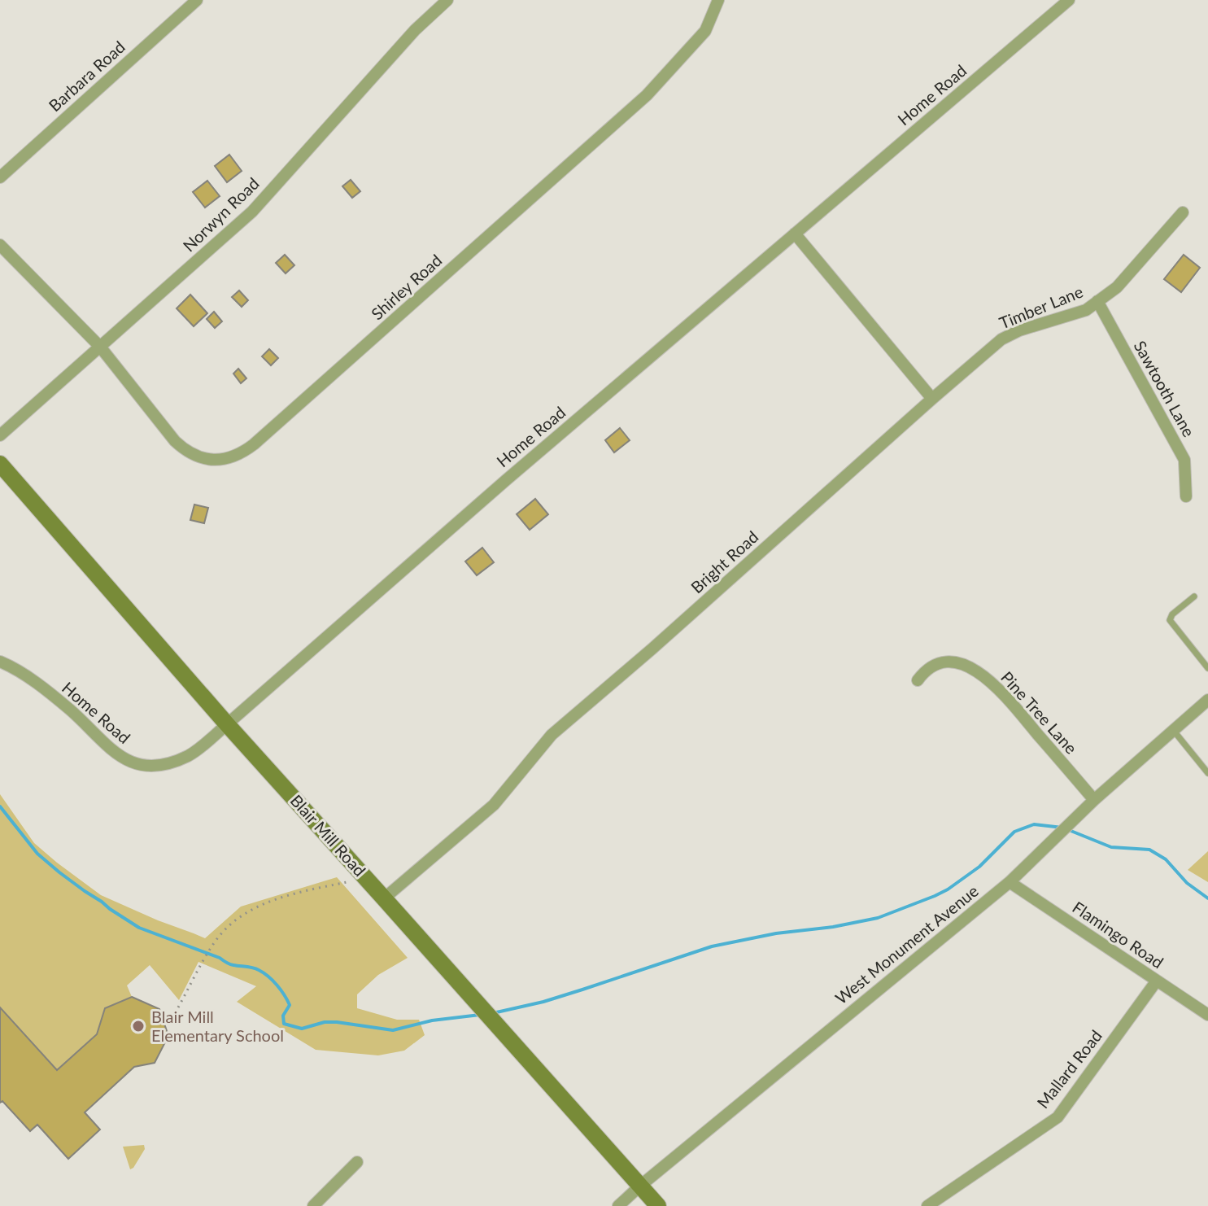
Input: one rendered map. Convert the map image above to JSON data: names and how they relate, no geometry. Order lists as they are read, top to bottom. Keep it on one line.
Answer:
{"streets":{"main road":["Blair Mill Road"],"street":["Barbara Road","Home Road","Norwyn Road","Shirley Road","Timber Lane","Sawtooth Lane","Bright Road","Pine Tree Lane","Flamingo Road","West Monument Avenue","Mallard Road"]},"crossings":[["Home Road","Blair Mill Road"],["Norwyn Road","Shirley Road"],["Timber Lane","Sawtooth Lane"],["Timber Lane","Bright Road"],["Bright Road","Blair Mill Road"],["Pine Tree Lane","West Monument Avenue"],["Blair Mill Road","West Monument Avenue"],["Flamingo Road","West Monument Avenue"],["Flamingo Road","Mallard Road"]],"places":["Blair Mill Elementary School"]}
